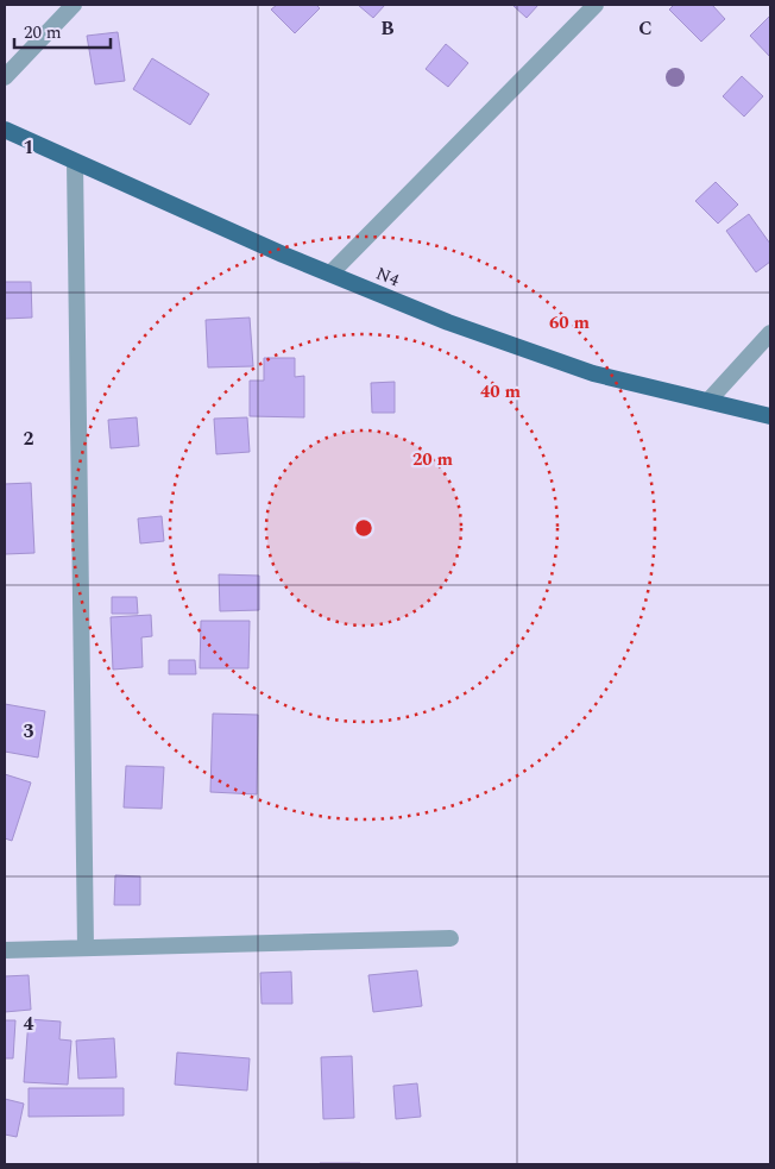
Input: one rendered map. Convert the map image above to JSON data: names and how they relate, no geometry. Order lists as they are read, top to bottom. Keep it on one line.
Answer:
{"streets":{"main road":["N4"]},"scale_bar":"20 m","grid":{"columns":["B","C"],"rows":["1","2","3","4"]},"rings":["60 m","40 m","20 m"]}
